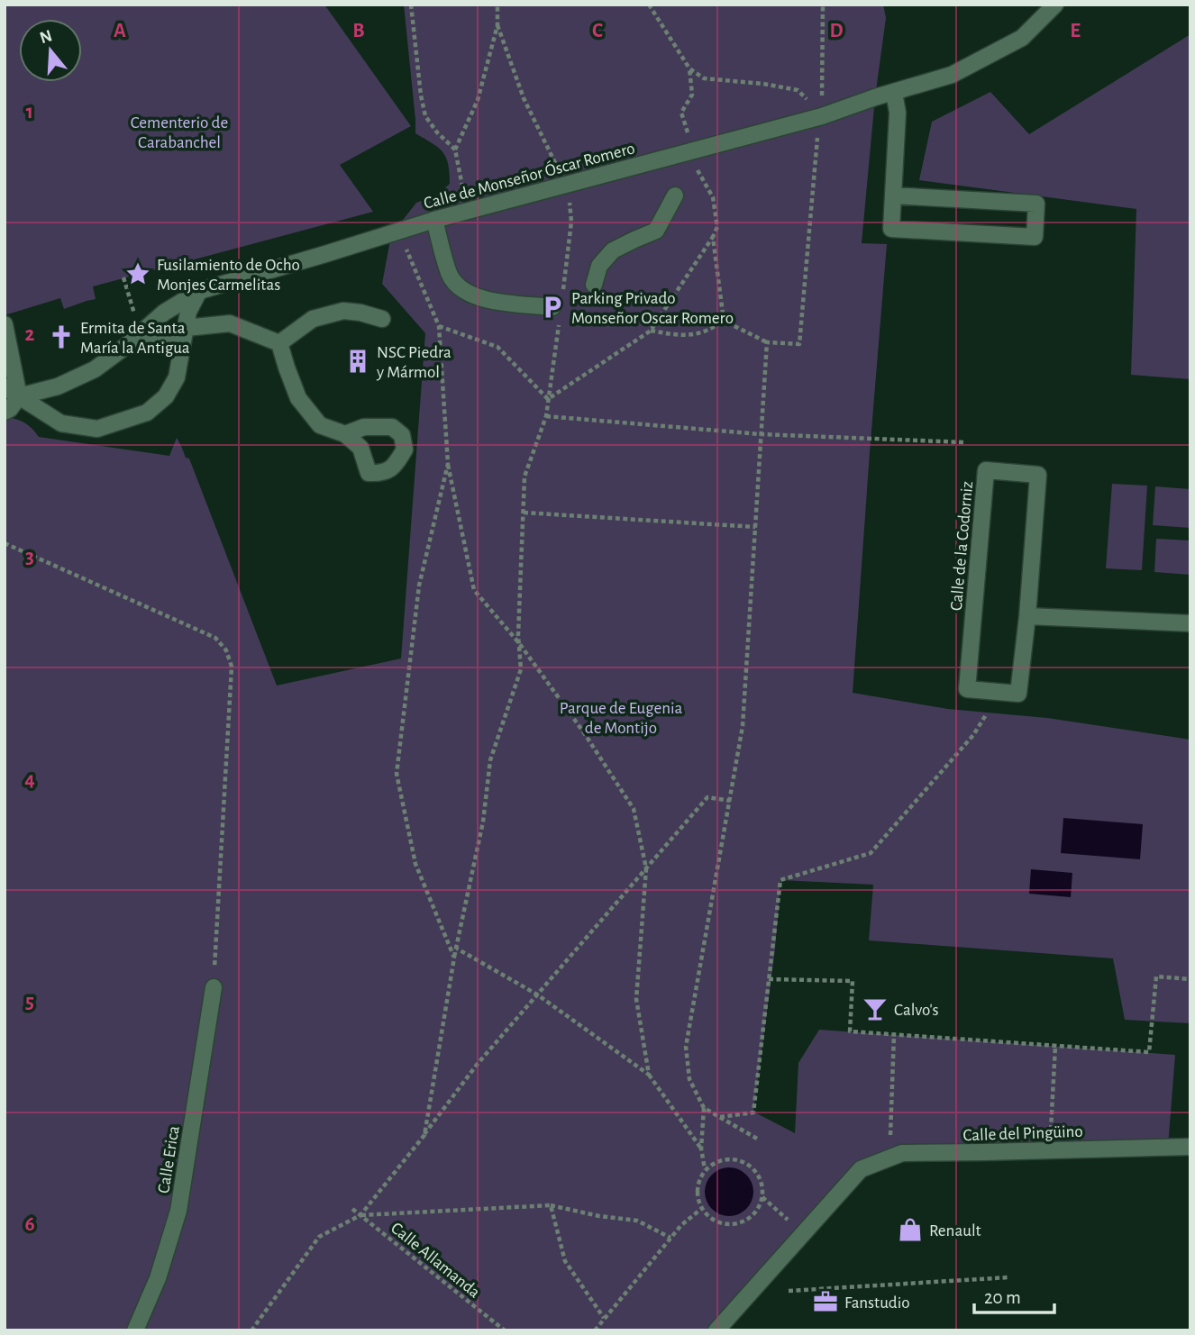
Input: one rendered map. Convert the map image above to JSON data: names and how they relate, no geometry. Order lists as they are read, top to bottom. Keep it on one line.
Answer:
{"streets":{"street":["Calle de Monseñor Óscar Romero","Calle de la Codorniz","Calle del Pingüino","Calle Erica"],"path":["Calle Allamanda"]},"parks":["Cementerio de Carabanchel","Parque de Eugenia de Montijo"],"places":{"place":["Fusilamiento de Ocho Monjes Carmelitas"],"parking":["Parking Privado Monseñor Oscar Romero"],"church":["Ermita de Santa María la Antigua"],"building":["NSC Piedra y Mármol"],"bar":["Calvo's"],"shop":["Renault"],"office":["Fanstudio"]},"scale_bar":"20 m","north":"top","grid":{"columns":["A","B","C","D","E"],"rows":["1","2","3","4","5","6"]}}
